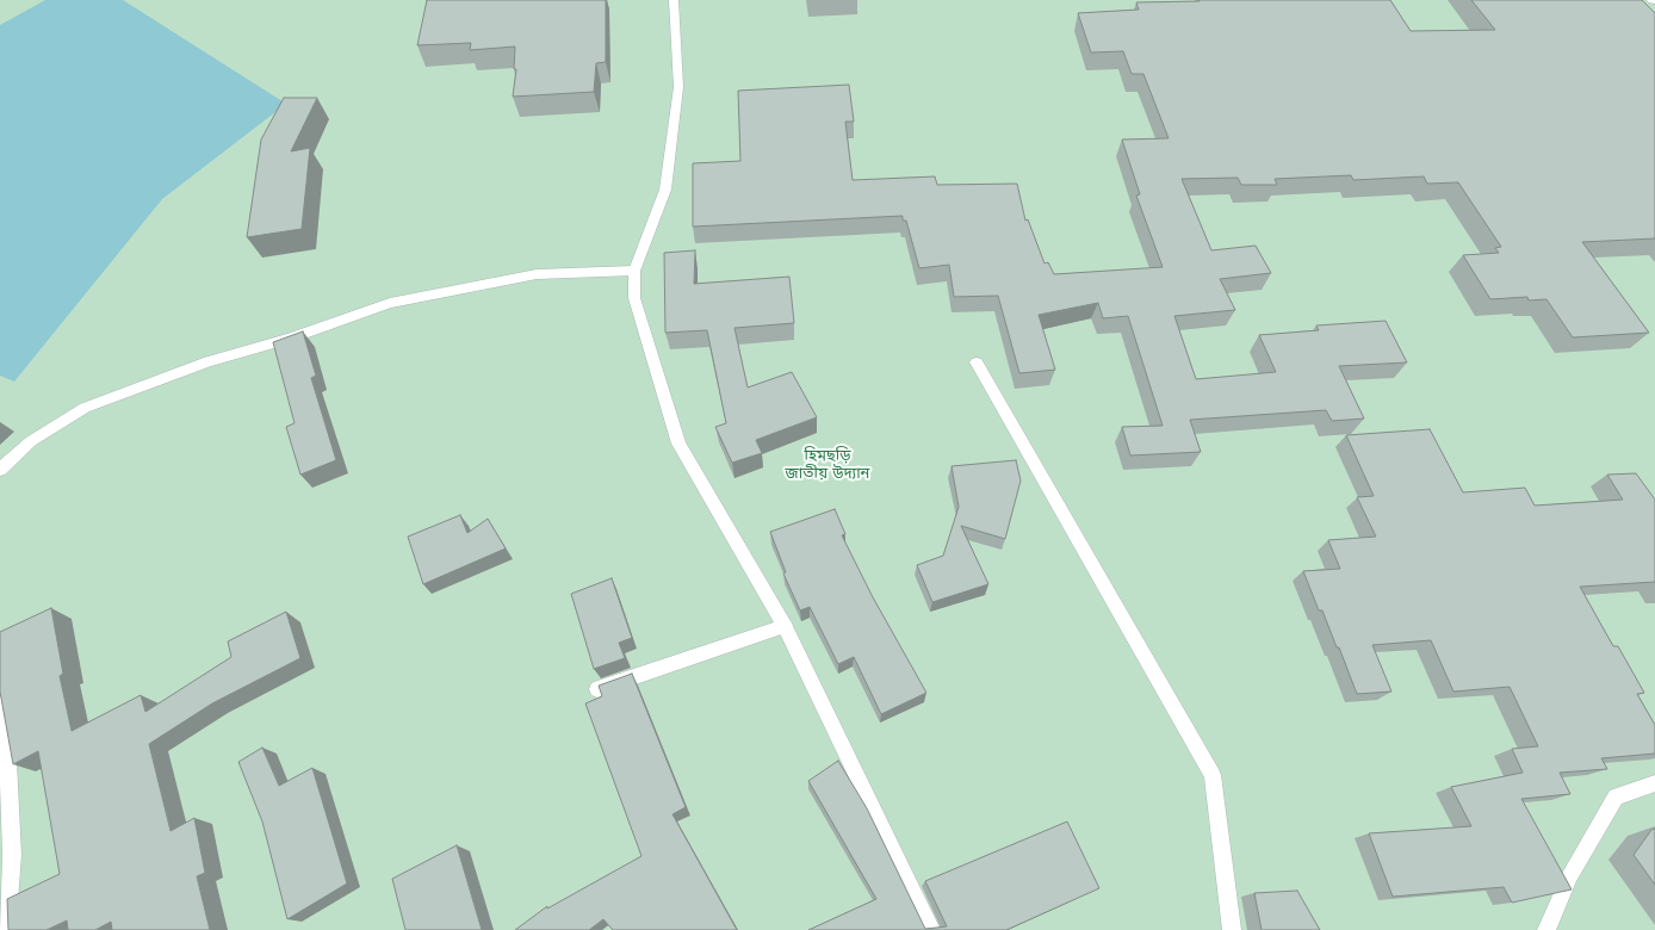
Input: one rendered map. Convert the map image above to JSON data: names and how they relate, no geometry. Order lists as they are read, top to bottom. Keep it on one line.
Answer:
{"parks":["হিমছড়ি জাতীয় উদ্যান"]}
